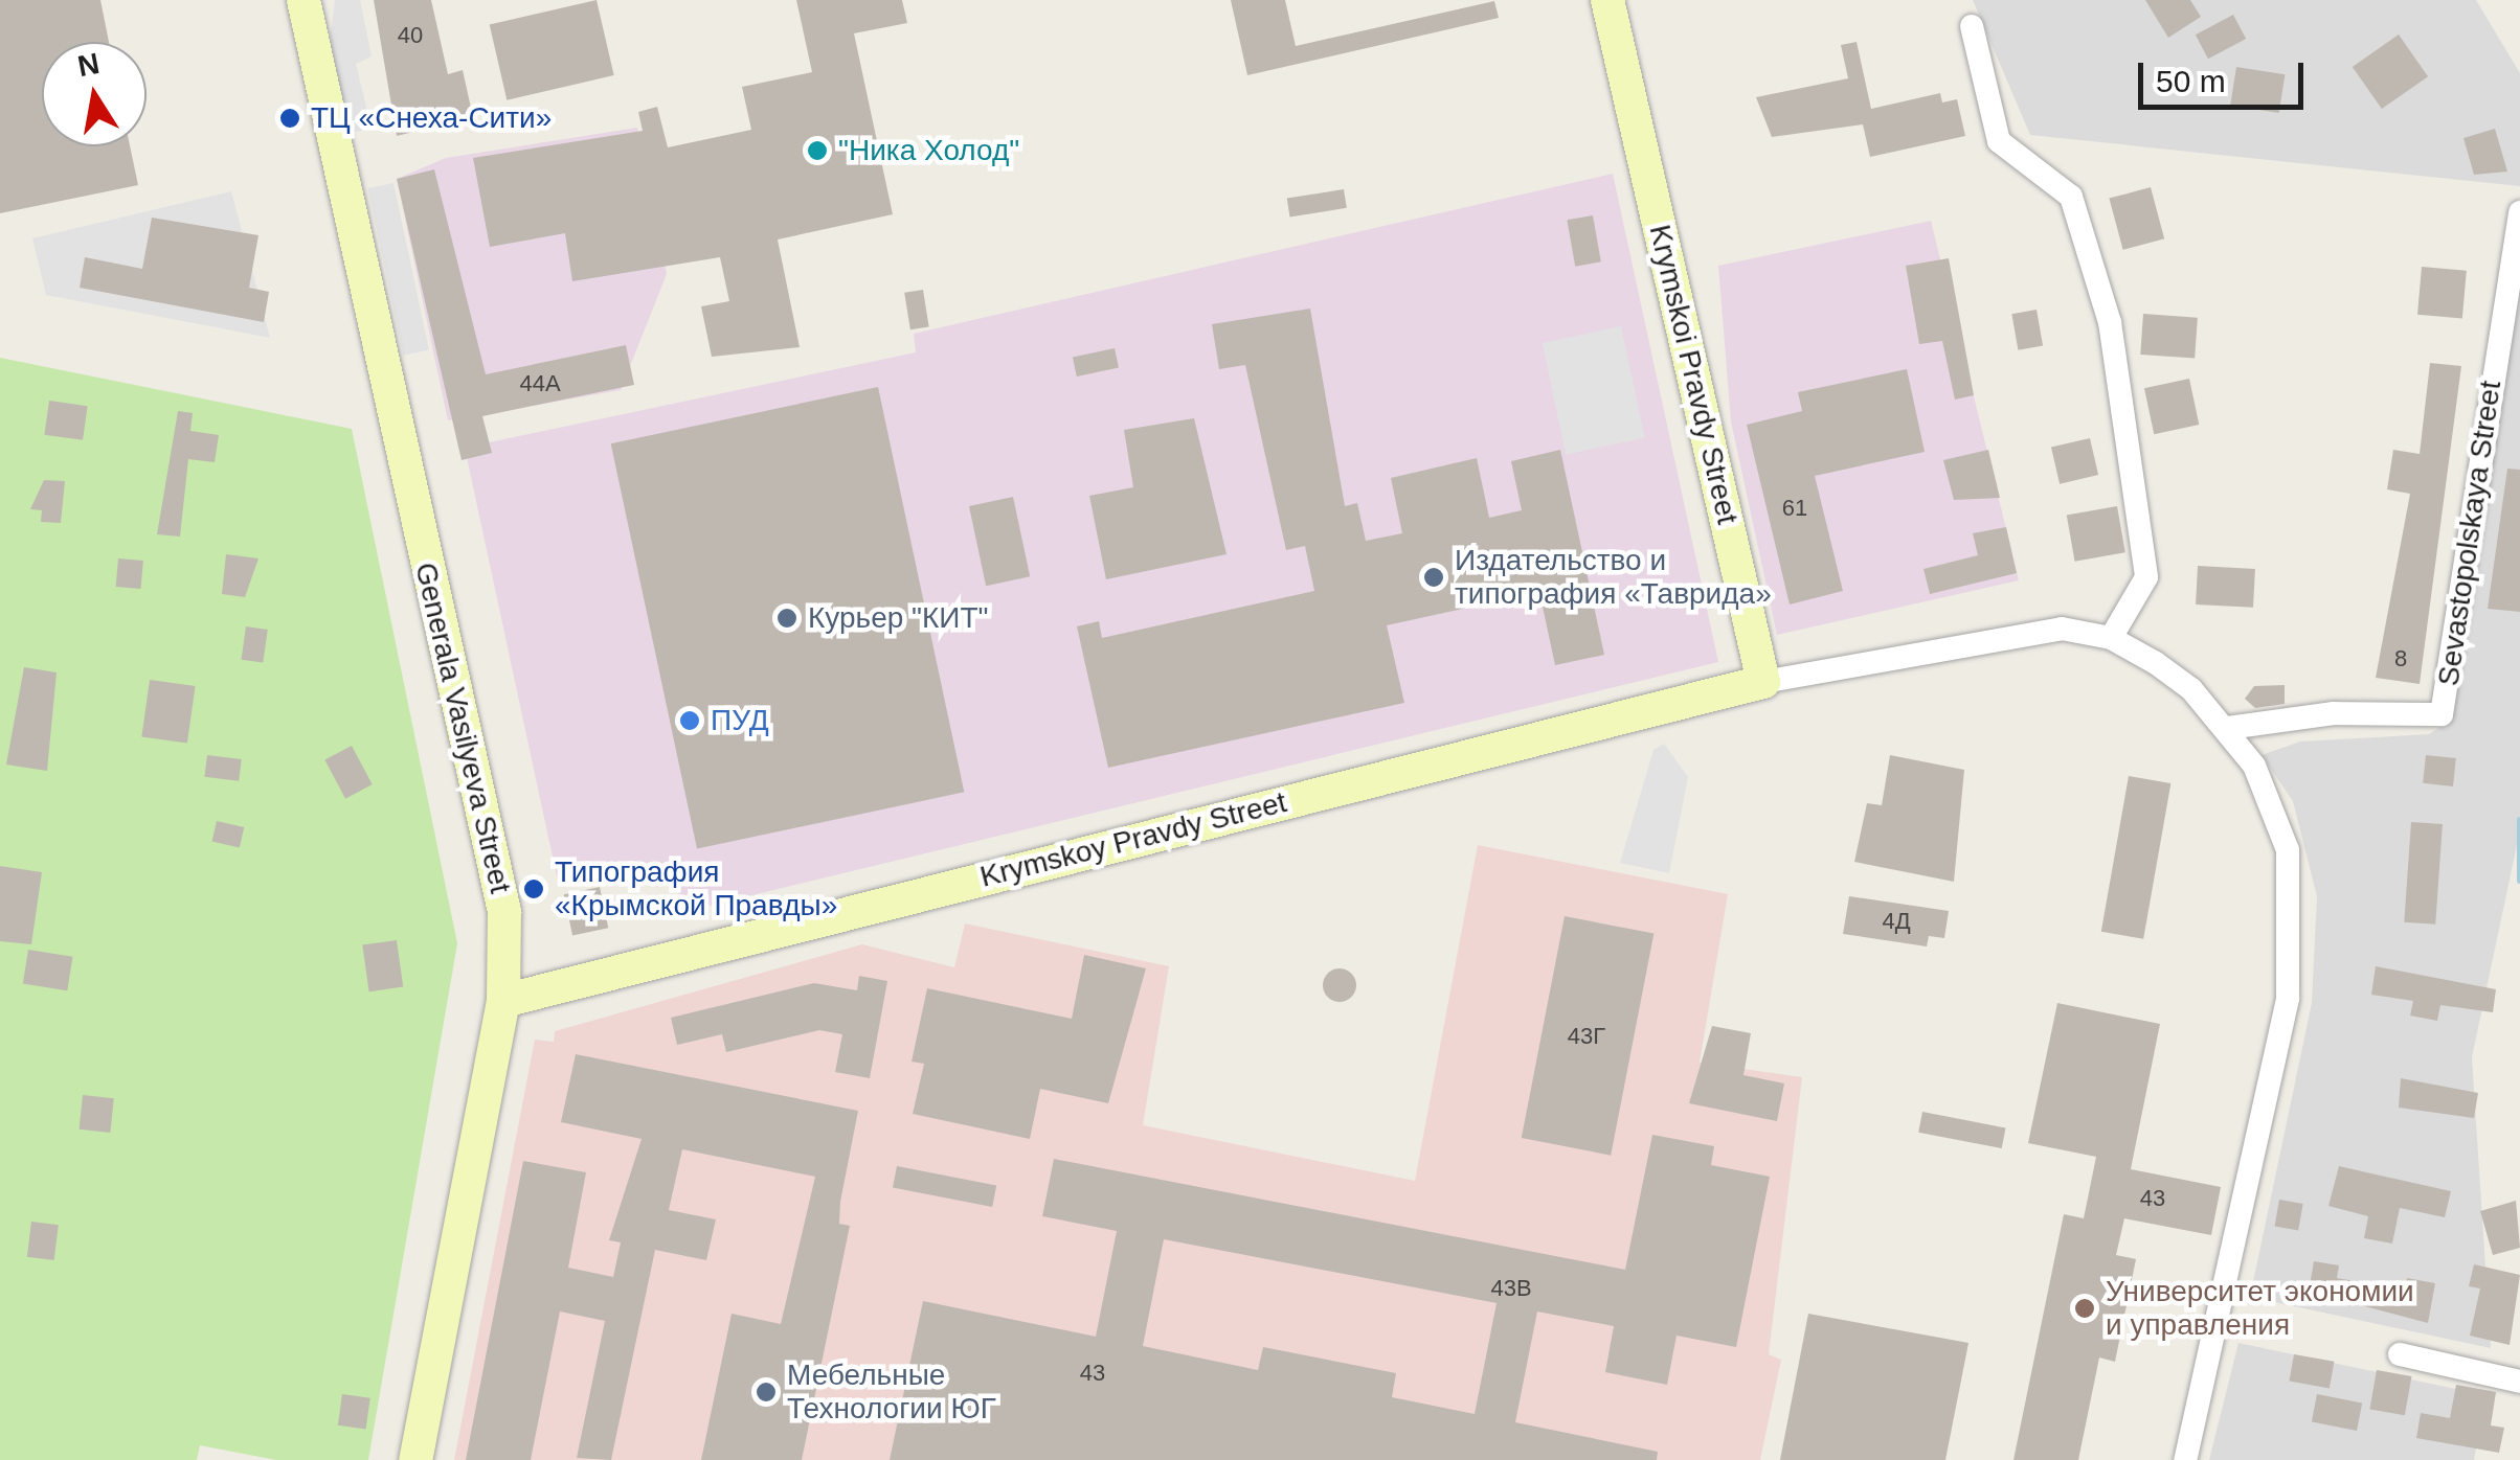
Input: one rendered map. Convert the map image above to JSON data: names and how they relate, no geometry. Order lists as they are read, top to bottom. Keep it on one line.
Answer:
{"streets":{"street":["Krymskoi Pravdy Street","Sevastopolskaya Street","Generala Vasilyeva Street","Krymskoy Pravdy Street"]},"crossings":[["Krymskoi Pravdy Street","Krymskoy Pravdy Street"],["Generala Vasilyeva Street","Krymskoy Pravdy Street"]],"places":["ТЦ «Снеха-Сити»","\"Ника Холод\"","Издательство и типография «Таврида»","Курьер \"КИТ\"","ПУД","Типография «Крымской Правды»","Университет экономии и управления","Мебельные Технологии ЮГ"],"house_numbers":["40","44А","61","8","4Д","43Г","43","43В","43"],"scale_bar":"50 m","north":"top"}
